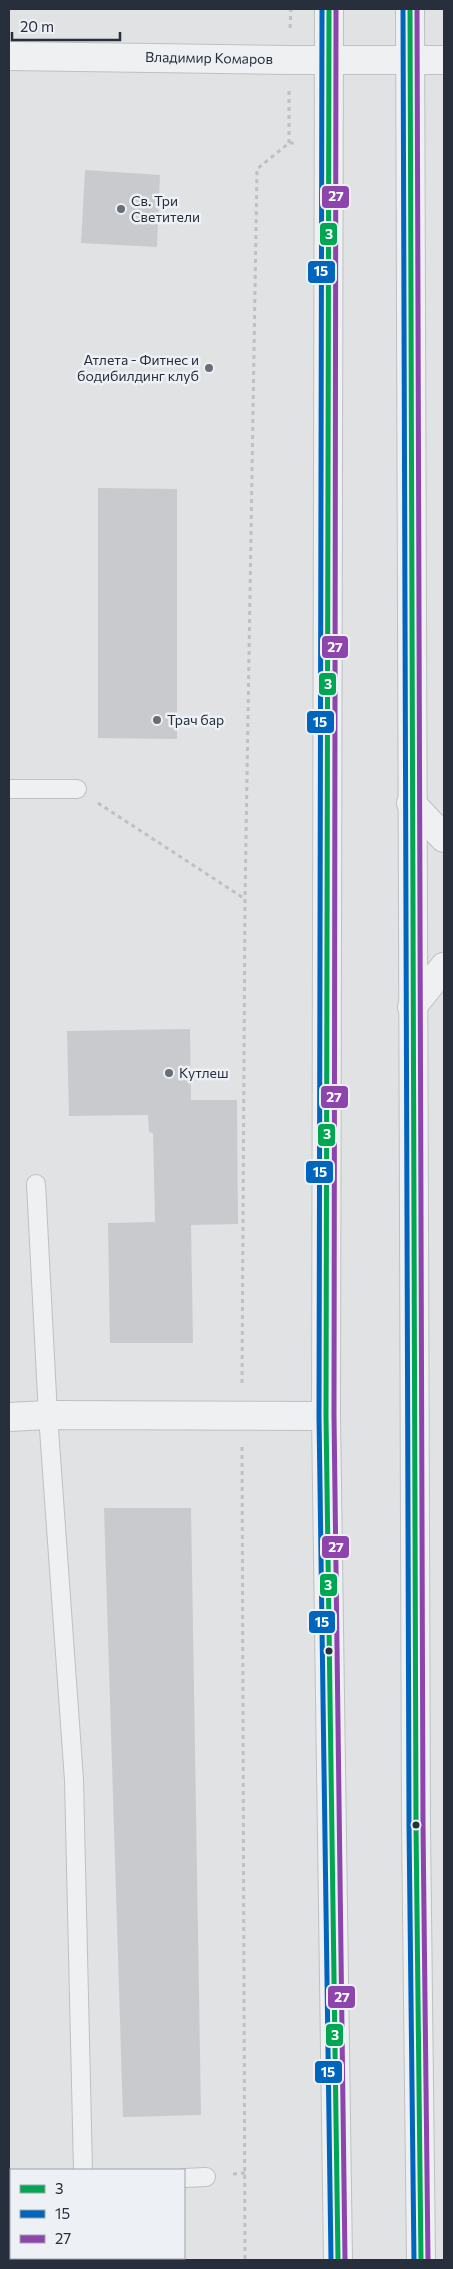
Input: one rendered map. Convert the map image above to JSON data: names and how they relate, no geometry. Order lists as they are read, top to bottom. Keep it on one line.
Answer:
{"streets":{"street":["Владимир Комаров"]},"places":["Св. Три Светители","Атлета - Фитнес и бодибилдинг клуб","Трач бар","Кутлеш"],"lines":["transit line 3","transit line 15","transit line 27"],"legend":["3","15","27"],"scale_bar":"20 m"}
